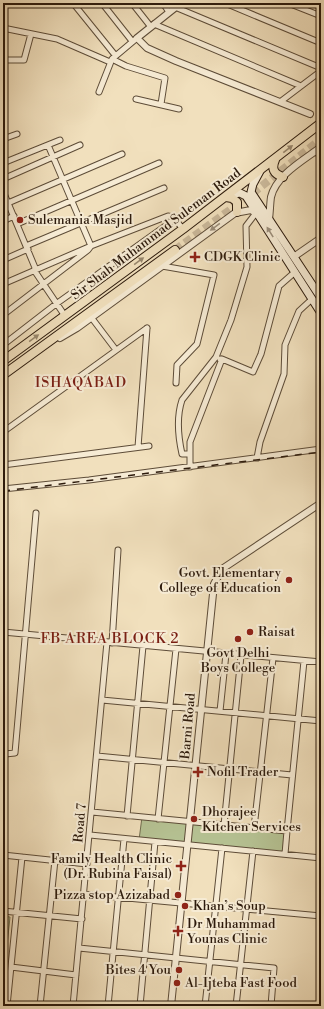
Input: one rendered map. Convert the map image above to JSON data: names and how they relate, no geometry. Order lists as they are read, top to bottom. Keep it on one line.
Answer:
{"streets":{"highway":["Sir Shah Muhammad Suleman Road"],"street":["Barni Road","Road 7"]},"districts":["ISHAQABAD","FB AREA BLOCK 2"],"places":{"other":["Sulemania Masjid","Govt. Elementary College of Education","Raisat","Govt Delhi Boys College","Dhorajee Kitchen Services","Pizza stop Azizabad","Khan’s Soup","Bites 4 You","Al-Ijteba Fast Food"],"health":["CDGK Clinic","Nofil Trader","Family Health Clinic (Dr. Rubina Faisal)","Dr Muhammad Younas Clinic"]}}
